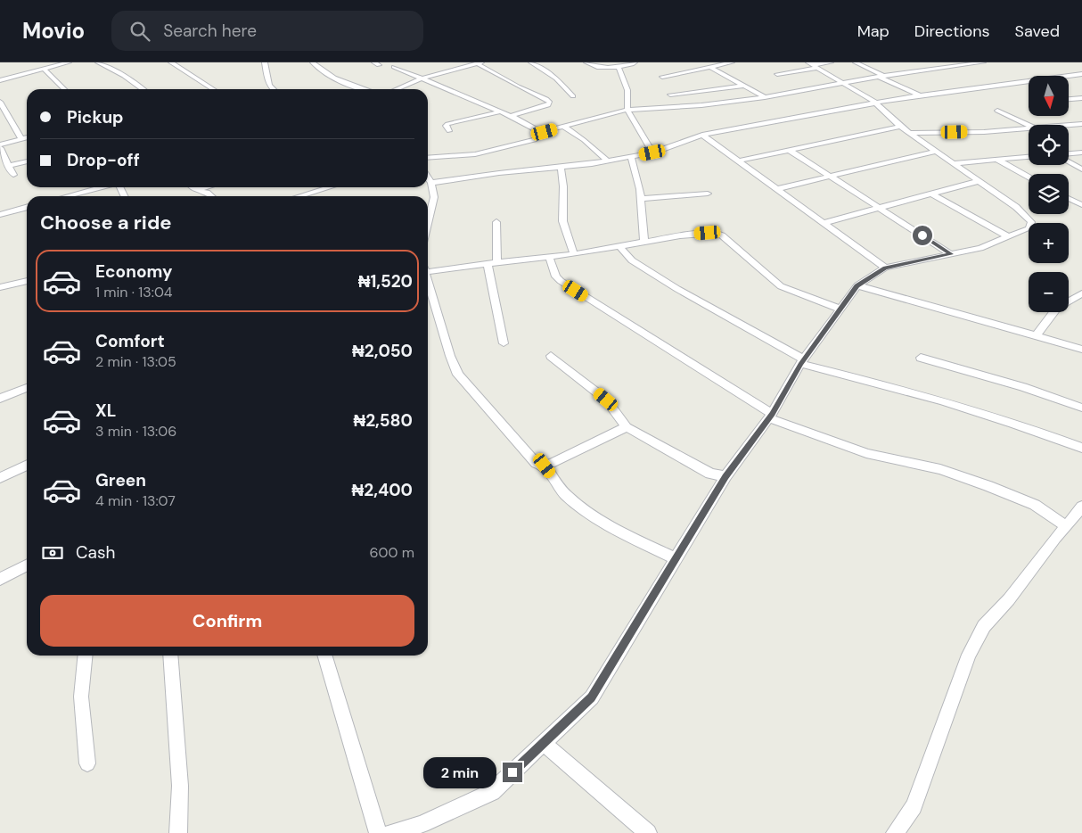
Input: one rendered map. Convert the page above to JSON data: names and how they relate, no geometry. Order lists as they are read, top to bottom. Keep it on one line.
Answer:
{"north":"bottom","page":{"header":"Movio","search":"Search here","nav":["Map","Directions","Saved"],"map_buttons":["+","−"],"banner":["Pickup","Drop-off"],"heading":"Choose a ride","list":[{"name":"Economy","note":"1 min · 13:04","value":"₦1,520"},{"name":"Comfort","note":"2 min · 13:05","value":"₦2,050"},{"name":"XL","note":"3 min · 13:06","value":"₦2,580"},{"name":"Green","note":"4 min · 13:07","value":"₦2,400"}],"pay":["Cash","600 m"],"buttons":"Confirm","bubble":"2 min"}}
